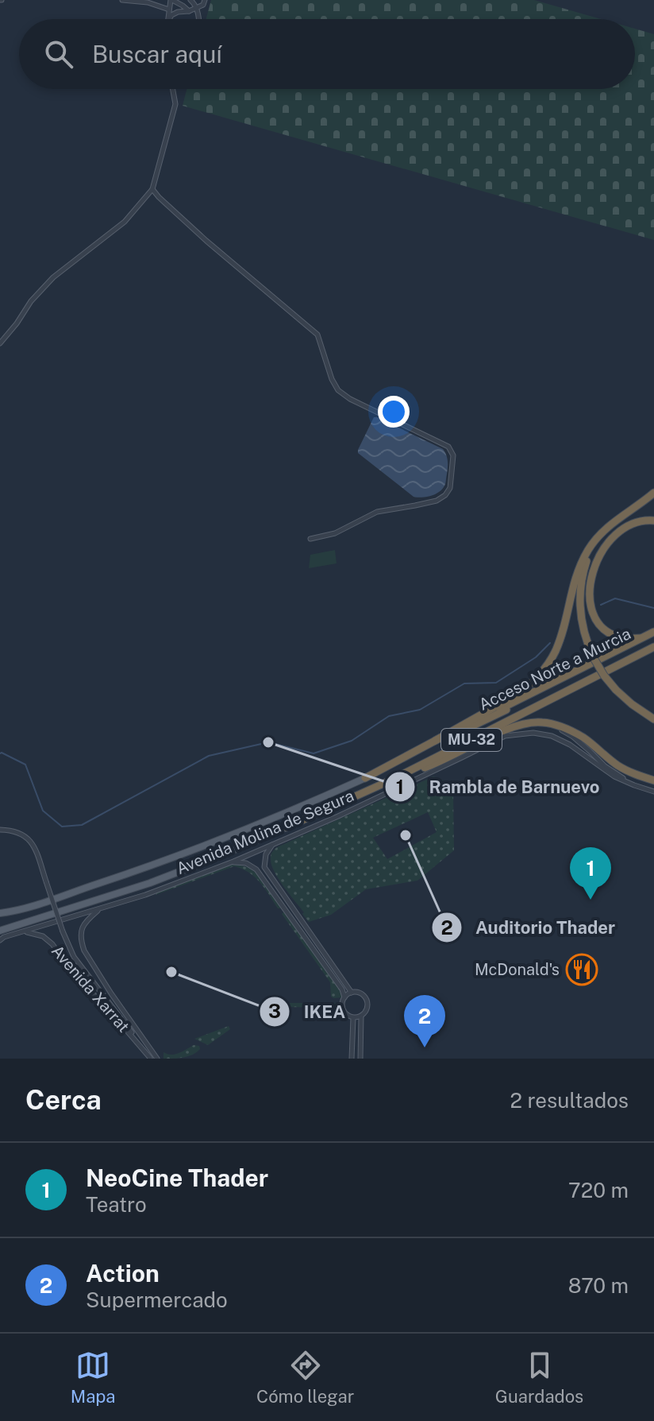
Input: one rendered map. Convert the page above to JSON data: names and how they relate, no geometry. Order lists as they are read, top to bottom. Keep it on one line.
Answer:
{"streets":{"highway":["Acceso Norte a Murcia","MU-32"],"main road":["Avenida Molina de Segura"],"street":["Avenida Xarrat"]},"crossings":[["Acceso Norte a Murcia","Avenida Molina de Segura"],["Avenida Molina de Segura","Avenida Xarrat"]],"places":{"other":["Rambla de Barnuevo","Auditorio Thader","IKEA"],"restaurant":["McDonald's"]},"page":{"search":"Buscar aquí","pins":["1","2"],"heading":["Cerca","2 resultados"],"list":[{"mark":"1","name":"NeoCine Thader","note":"Teatro","value":"720 m"},{"mark":"2","name":"Action","note":"Supermercado","value":"870 m"}],"nav":["Mapa","Cómo llegar","Guardados"]}}
